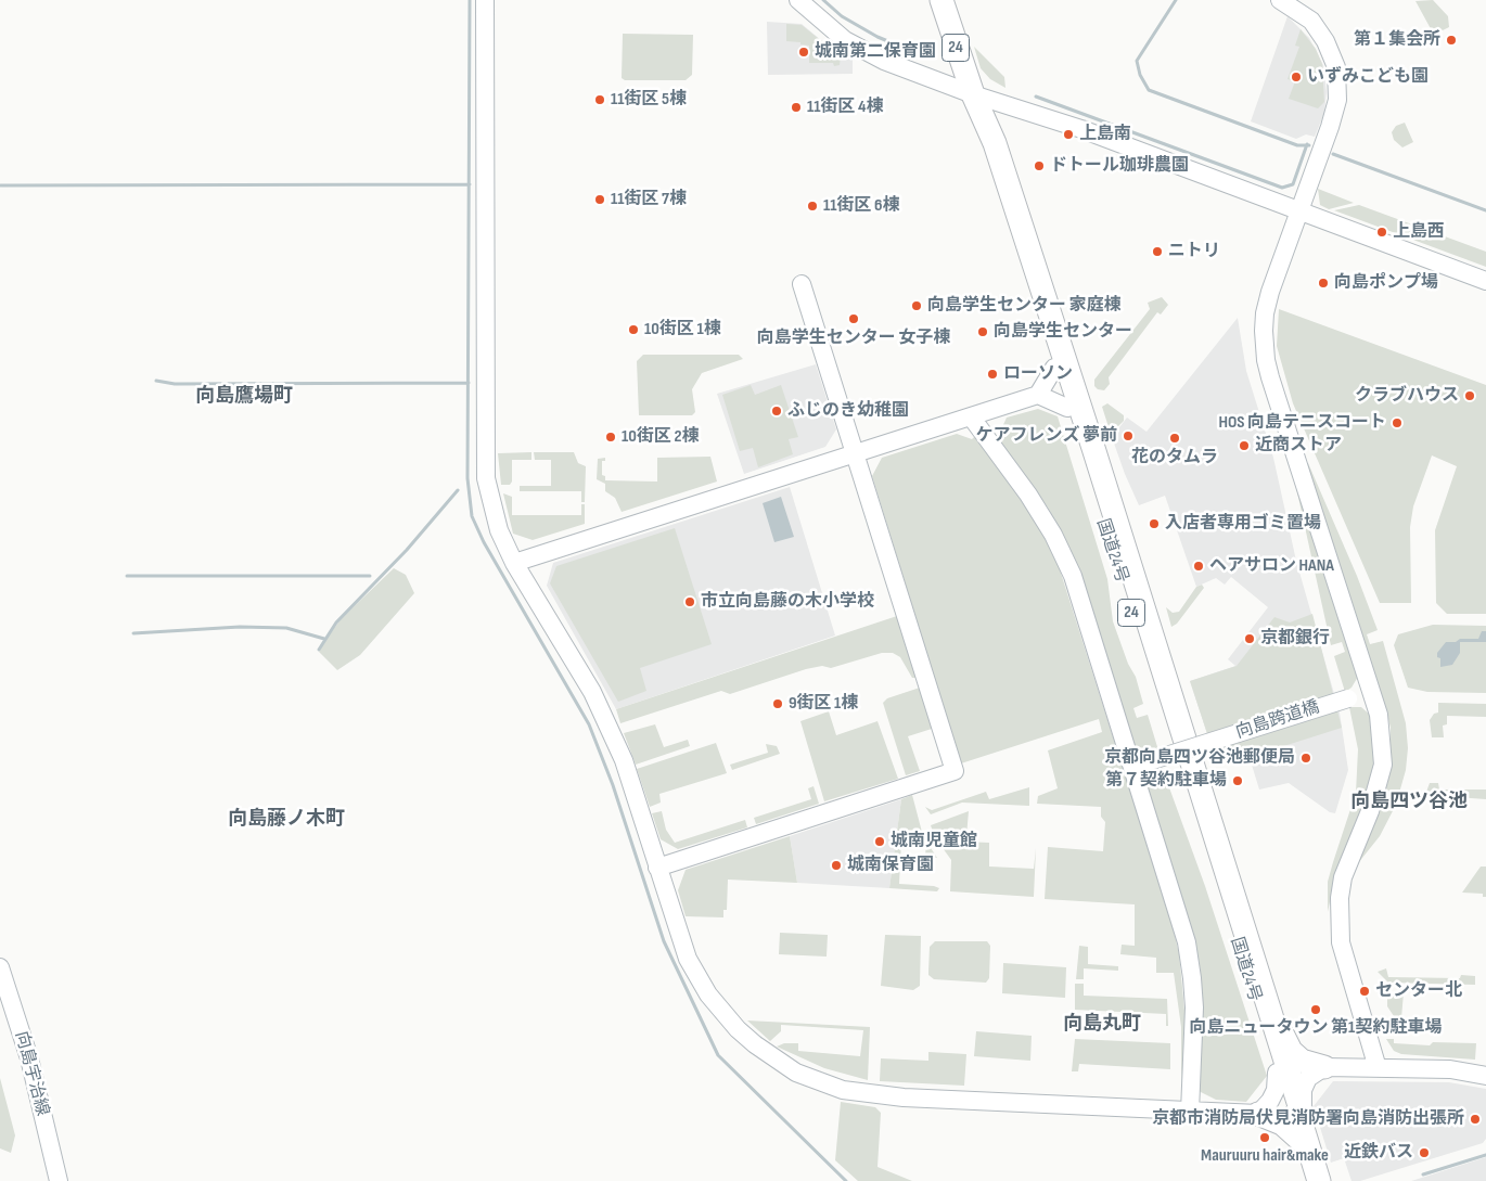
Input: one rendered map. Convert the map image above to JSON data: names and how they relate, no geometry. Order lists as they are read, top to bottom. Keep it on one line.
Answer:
{"streets":{"highway":["24","国道24号"],"street":["向島跨道橋","向島宇治線"]},"crossings":[["24","国道24号"]],"districts":["向島鷹場町","向島四ツ谷池","向島藤ノ木町","向島丸町"],"places":["第１集会所","城南第二保育園","いずみこども園","11街区 5棟","11街区 4棟","上島南","ドトール珈琲農園","11街区 7棟","11街区 6棟","上島西","ニトリ","向島ポンプ場","向島学生センター 家庭棟","向島学生センター 女子棟","10街区 1棟","向島学生センター","ローソン","クラブハウス","ふじのき幼稚園","HOS 向島テニスコート","ケアフレンズ 夢前","10街区 2棟","花のタムラ","近商ストア","入店者専用ゴミ置場","ヘアサロン HANA","市立向島藤の木小学校","京都銀行","9街区 1棟","京都向島四ツ谷池郵便局","第７契約駐車場","城南児童館","城南保育園","センター北","向島ニュータウン 第1契約駐車場","京都市消防局伏見消防署向島消防出張所","Mauruuru hair&make","近鉄バス"]}
